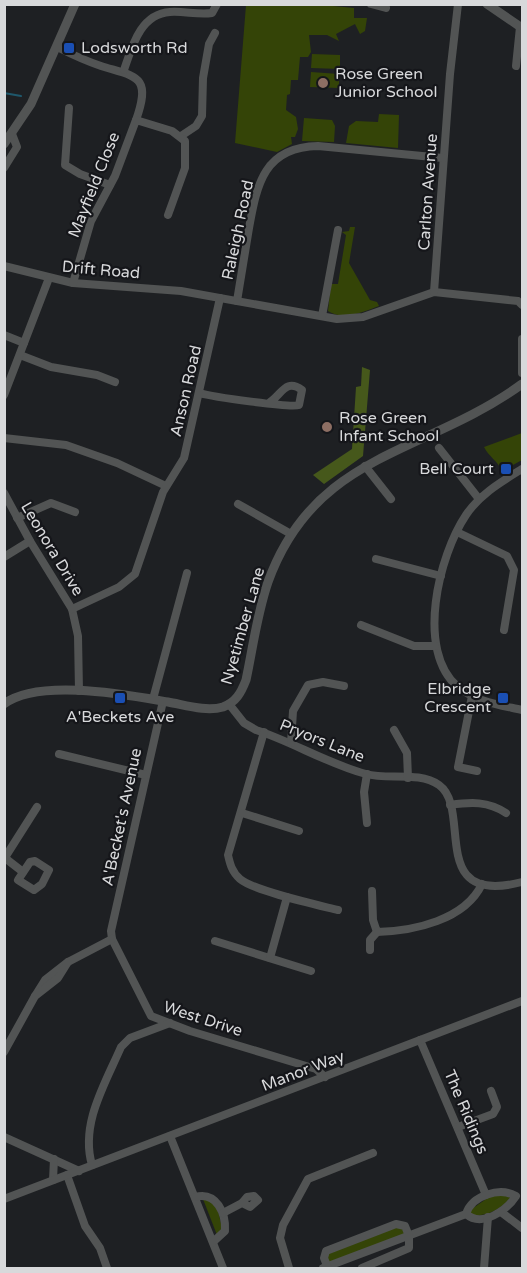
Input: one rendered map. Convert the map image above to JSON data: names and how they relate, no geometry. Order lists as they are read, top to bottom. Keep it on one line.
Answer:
{"streets":{"street":["Mayfield Close","Carlton Avenue","Raleigh Road","Drift Road","Anson Road","Leonora Drive","Nyetimber Lane","Pryors Lane","A'Becket's Avenue","West Drive","Manor Way","The Ridings"]},"crossings":[["Mayfield Close","Drift Road"],["Carlton Avenue","Raleigh Road"],["Carlton Avenue","Drift Road"],["Raleigh Road","Drift Road"],["Drift Road","Anson Road"],["Anson Road","Leonora Drive"],["Leonora Drive","Nyetimber Lane"],["Nyetimber Lane","Pryors Lane"],["Nyetimber Lane","A'Becket's Avenue"],["A'Becket's Avenue","West Drive"],["West Drive","Manor Way"],["Manor Way","The Ridings"]],"places":{"transit":["Lodsworth Rd","Bell Court","A'Beckets Ave","Elbridge Crescent"],"other":["Rose Green Junior School","Rose Green Infant School"]}}
